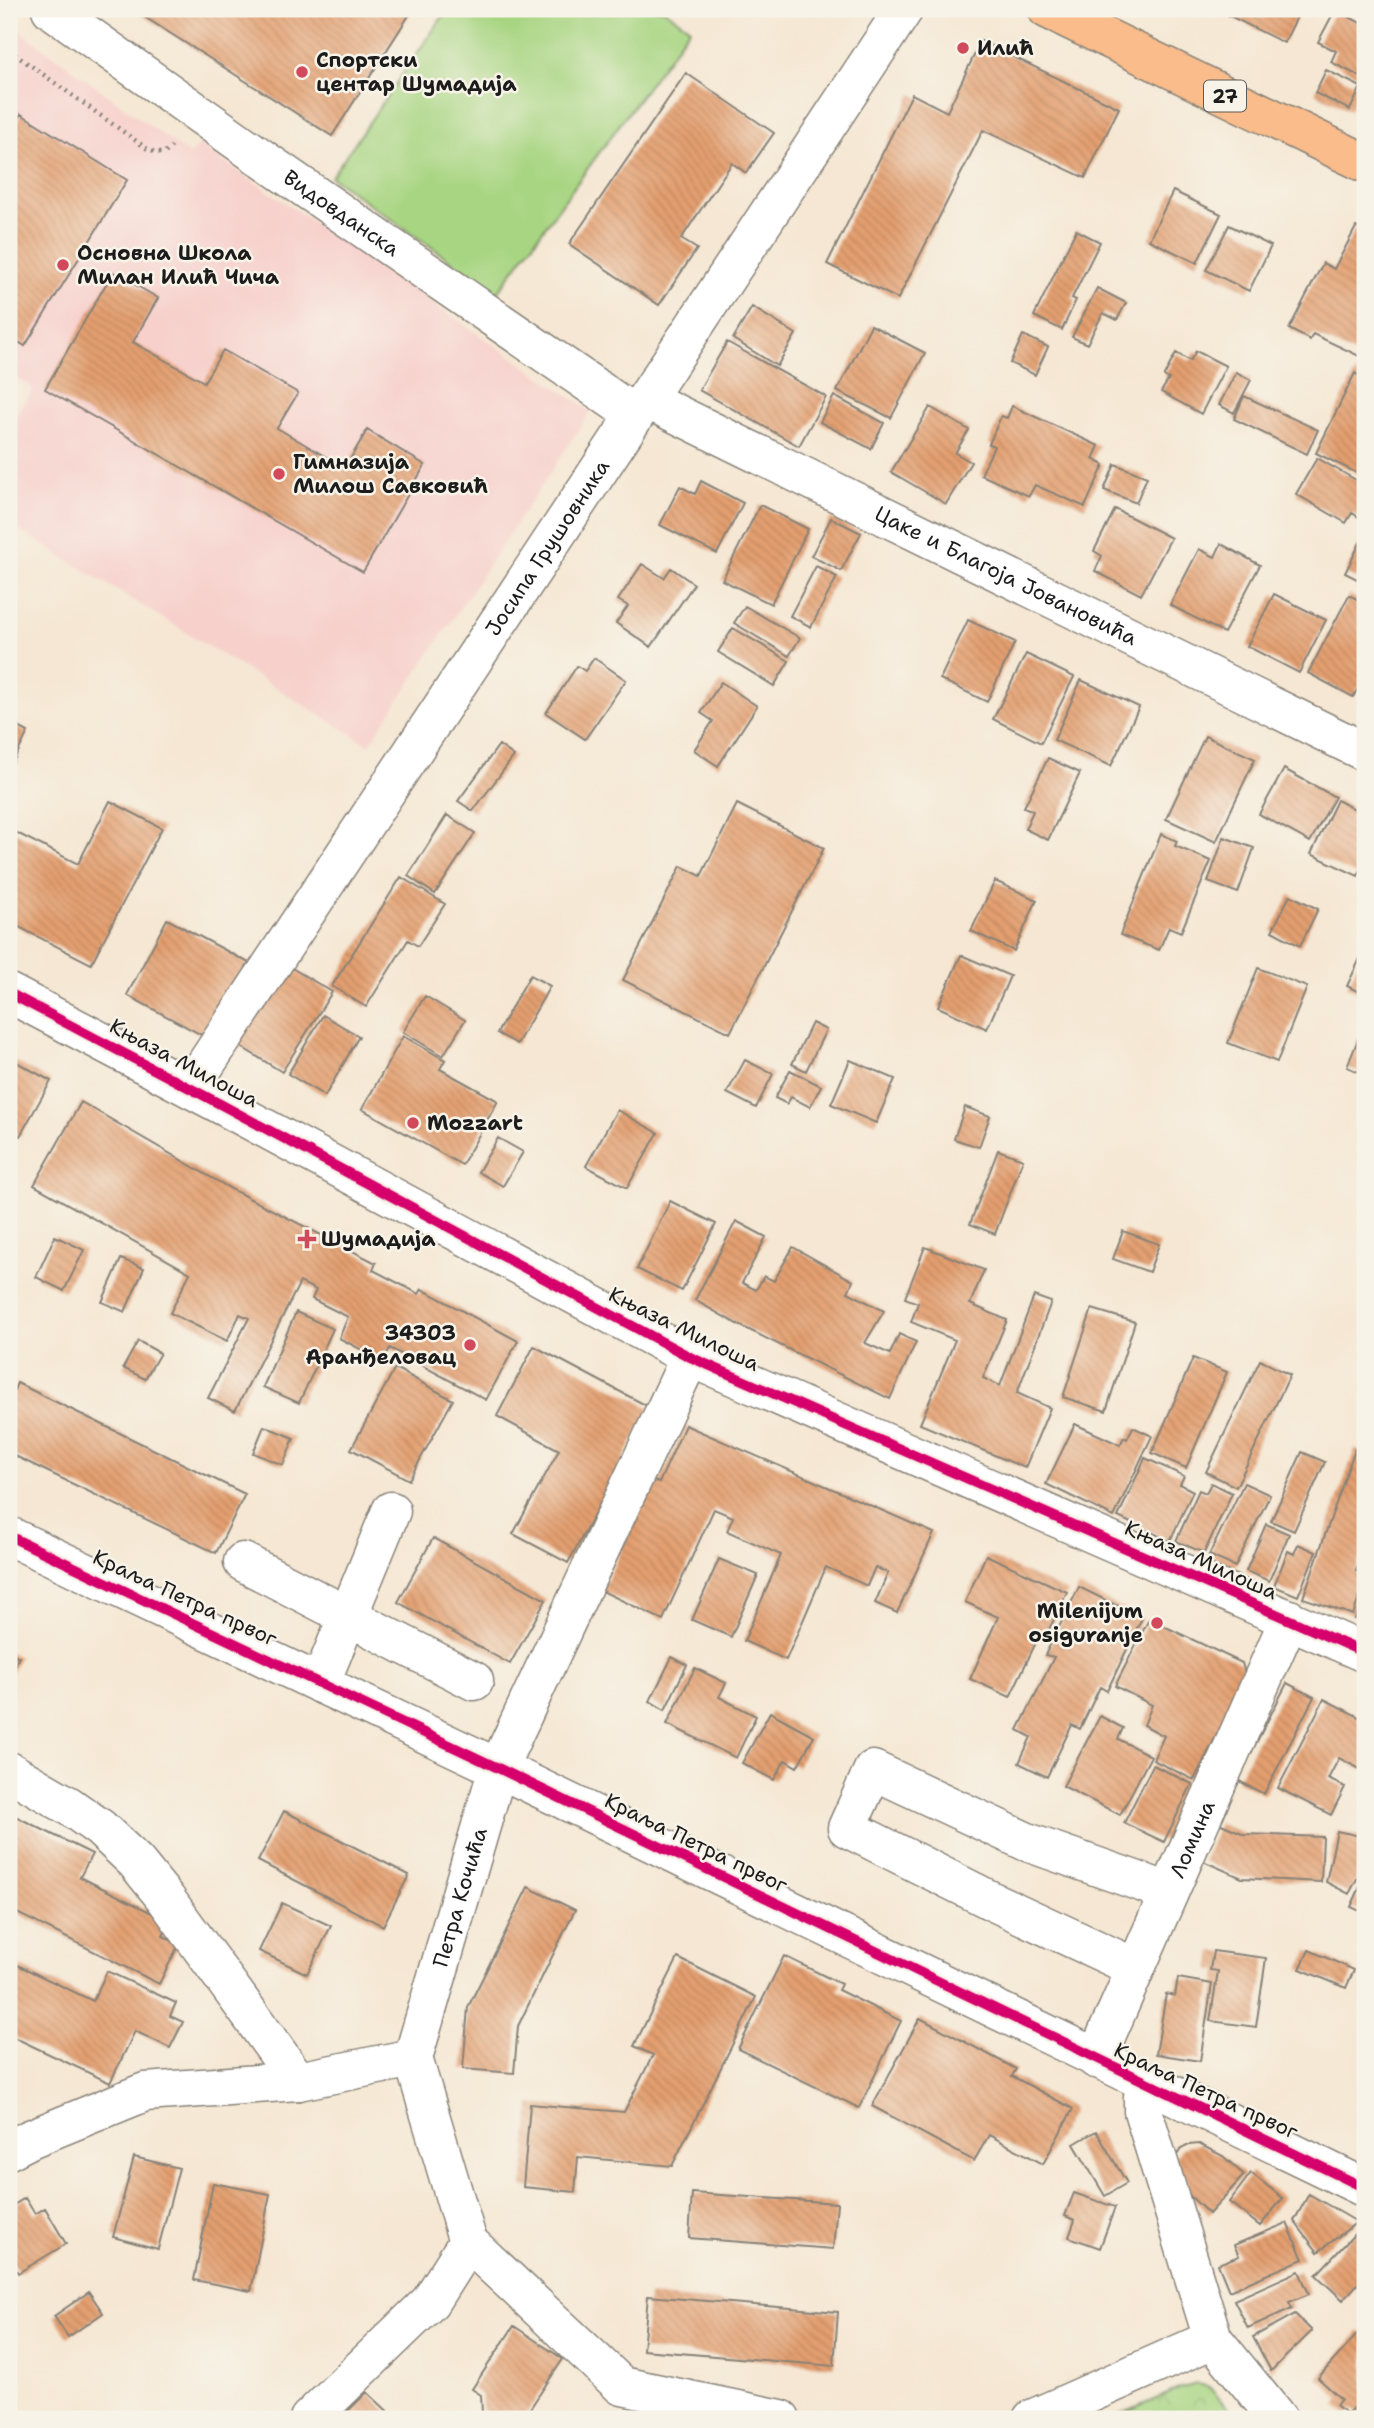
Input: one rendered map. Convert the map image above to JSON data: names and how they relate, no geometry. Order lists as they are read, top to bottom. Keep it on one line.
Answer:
{"streets":{"main road":["27"],"street":["Видовданска","Јосипа Грушовника","Цаке и Благоја Јовановића","Књаза Милоша","Краља Петра првог","Ломина","Петра Кочића"]},"crossings":[["Видовданска","Јосипа Грушовника"],["Видовданска","Цаке и Благоја Јовановића"],["Јосипа Грушовника","Цаке и Благоја Јовановића"],["Јосипа Грушовника","Књаза Милоша"],["Књаза Милоша","Ломина"],["Књаза Милоша","Петра Кочића"],["Краља Петра првог","Ломина"],["Краља Петра првог","Петра Кочића"]],"places":{"other":["Илић","Спортски центар Шумадија","Основна Школа Милан Илић Чича","Гимназија Милош Савковић","Mozzart","34303 Аранђеловац","Milenijum osiguranje"],"health":["Шумадија"]}}
